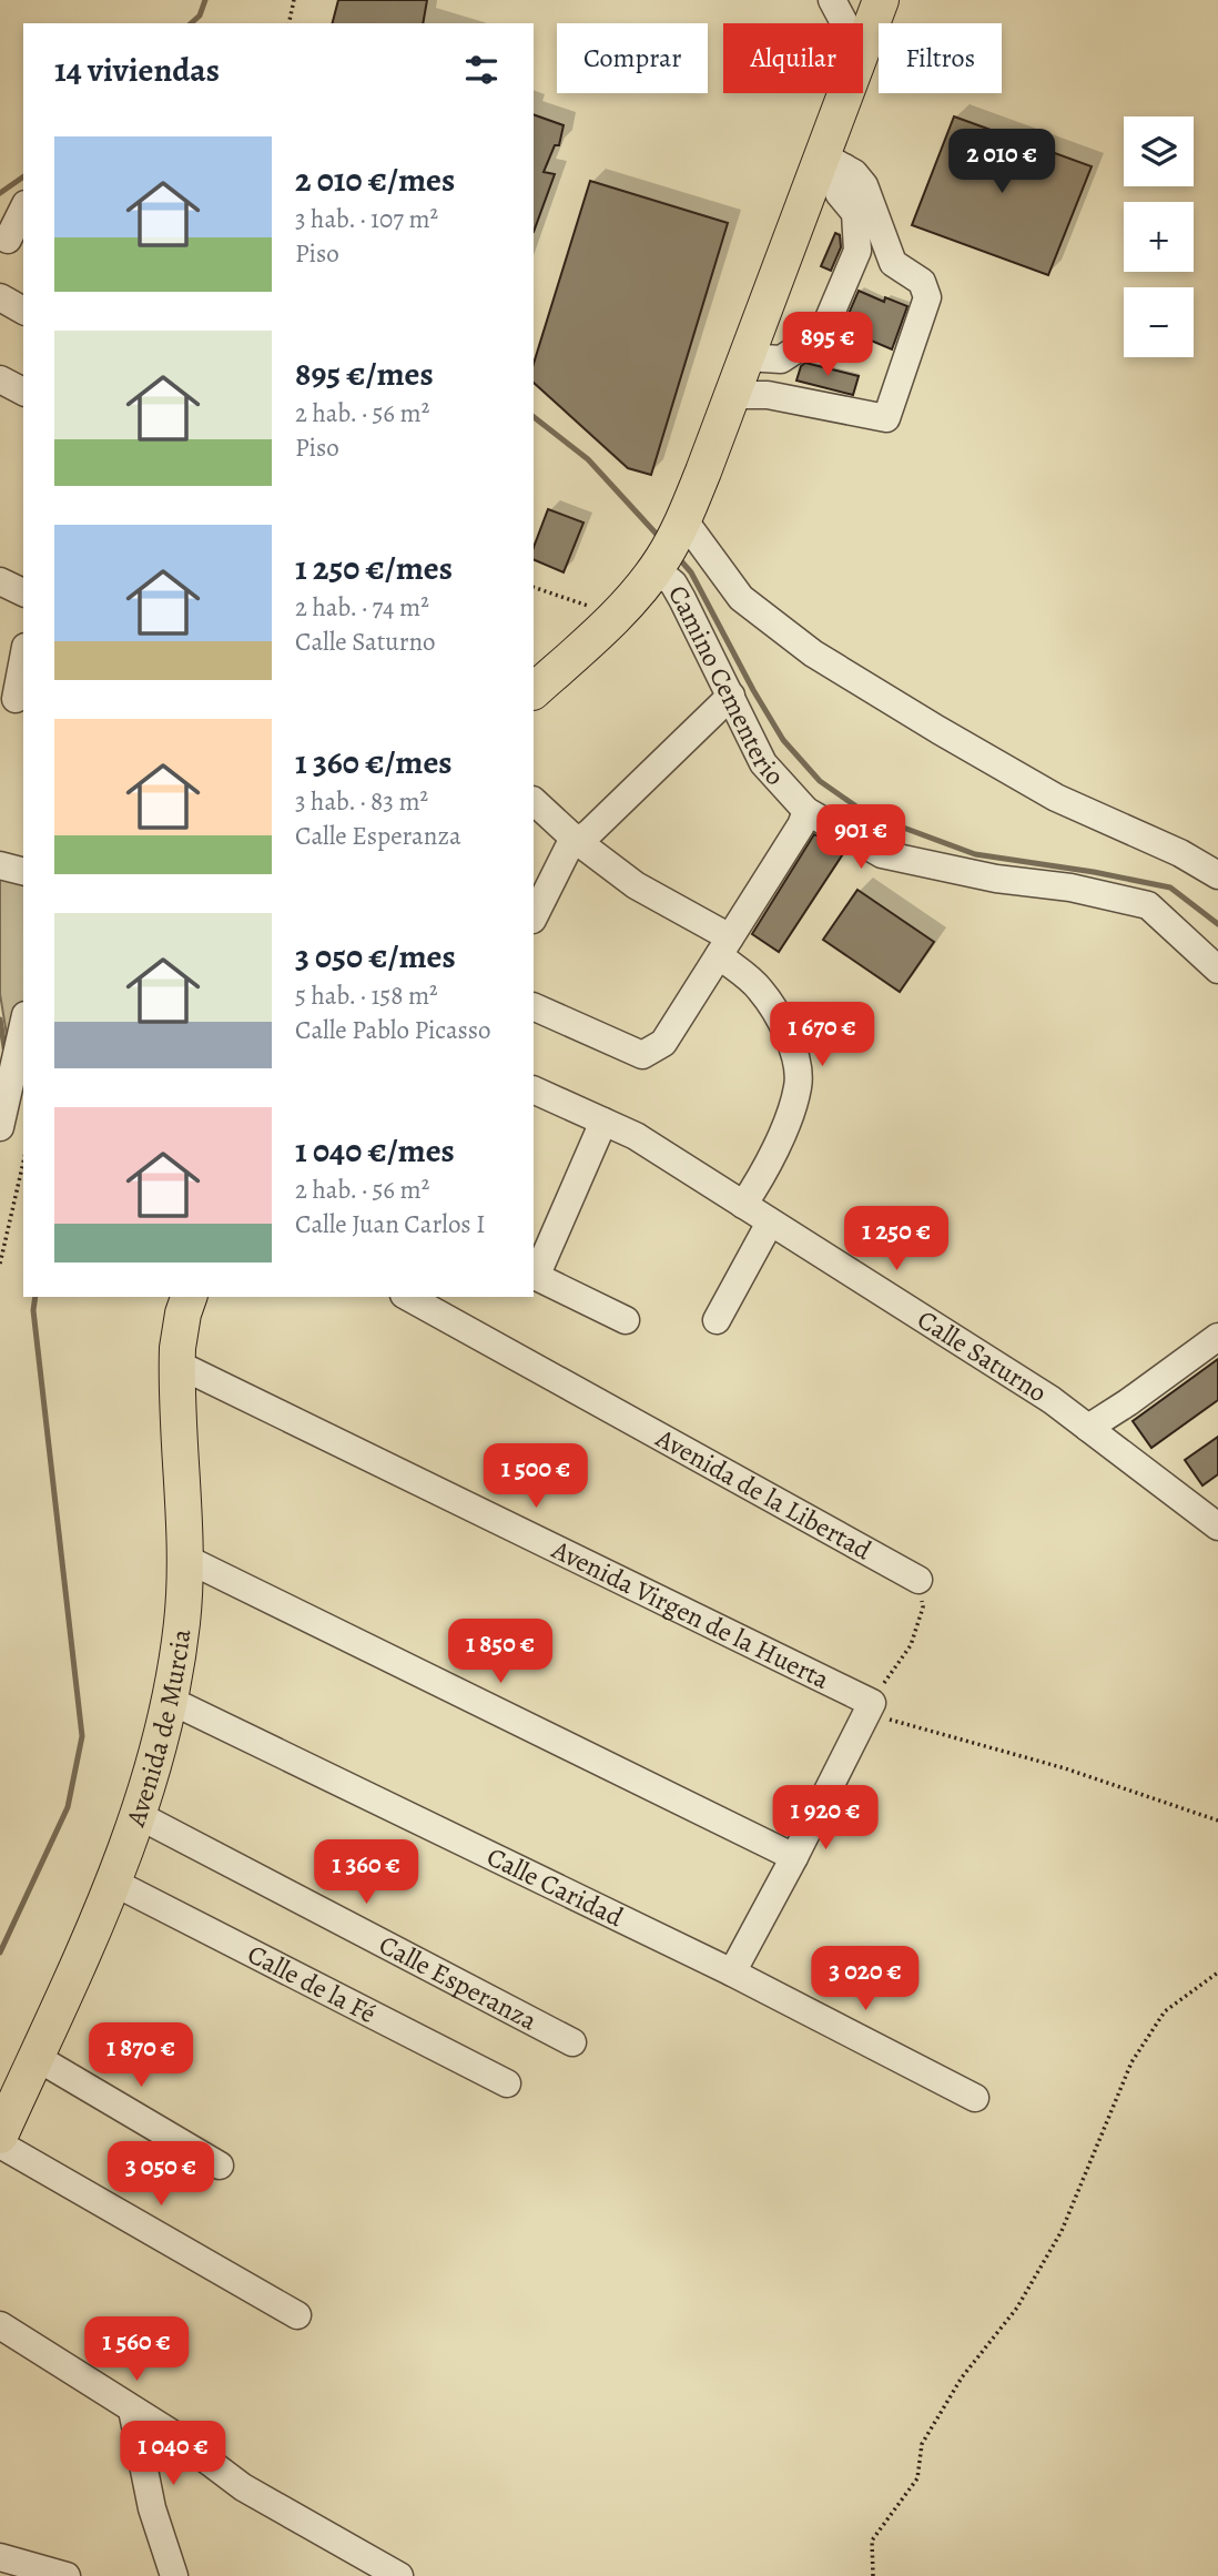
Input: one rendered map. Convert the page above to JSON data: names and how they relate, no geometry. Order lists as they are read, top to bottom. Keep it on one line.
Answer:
{"streets":{"main road":["Avenida de Murcia"],"street":["Camino Cementerio","Calle Saturno","Avenida de la Libertad","Avenida Virgen de la Huerta","Calle Caridad","Calle de la Fé","Calle Esperanza"]},"crossings":[["Avenida Virgen de la Huerta","Avenida de Murcia"],["Avenida de Murcia","Calle Caridad"],["Avenida de Murcia","Calle de la Fé"],["Avenida de Murcia","Calle Esperanza"]],"page":{"chip":["Comprar","Alquilar","Filtros"],"heading":"14 viviendas","map_buttons":["+","−"],"list":[{"name":"2 010 €/mes","note":"3 hab. · 107 m² · Piso"},{"name":"895 €/mes","note":"2 hab. · 56 m² · Piso"},{"name":"1 250 €/mes","note":"2 hab. · 74 m² · Calle Saturno"},{"name":"1 360 €/mes","note":"3 hab. · 83 m² · Calle Esperanza"},{"name":"3 050 €/mes","note":"5 hab. · 158 m² · Calle Pablo Picasso"},{"name":"1 040 €/mes","note":"2 hab. · 56 m² · Calle Juan Carlos I"}],"price":["2 010 €","895 €","901 €","1 670 €","1 250 €","1 500 €","1 850 €","1 920 €","1 360 €","3 020 €","1 870 €","3 050 €","1 560 €","1 040 €"]}}
